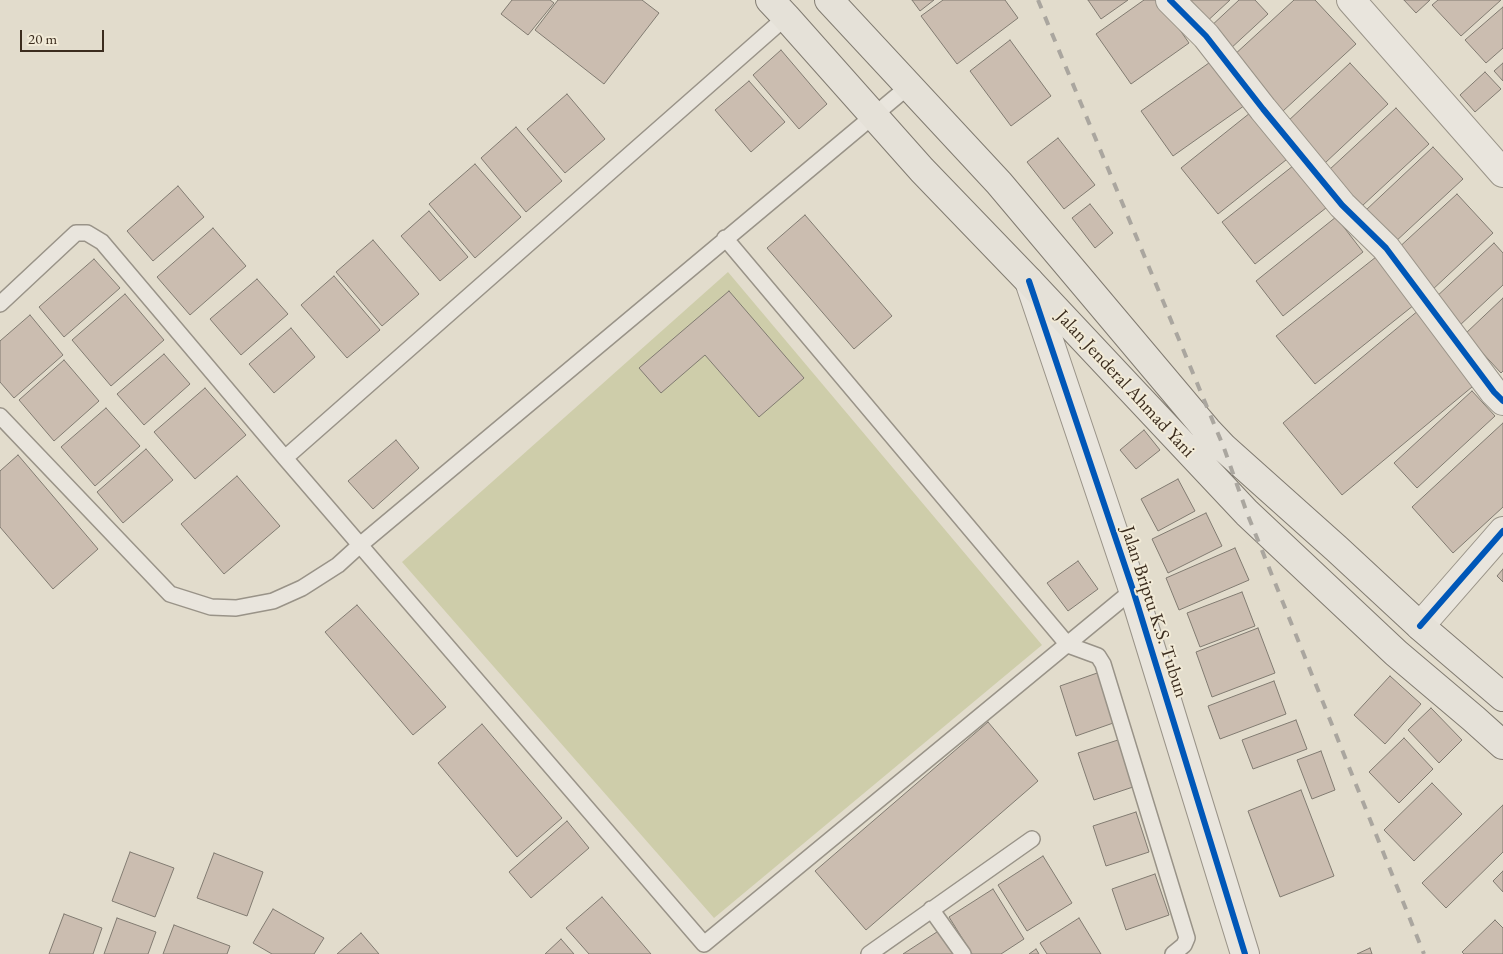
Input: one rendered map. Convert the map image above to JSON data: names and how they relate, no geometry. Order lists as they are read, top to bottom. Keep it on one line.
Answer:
{"streets":{"main road":["Jalan Jenderal Ahmad Yani"],"street":["Jalan Briptu K.S. Tubun"]},"crossings":[["Jalan Jenderal Ahmad Yani","Jalan Briptu K.S. Tubun"]],"scale_bar":"20 m"}
